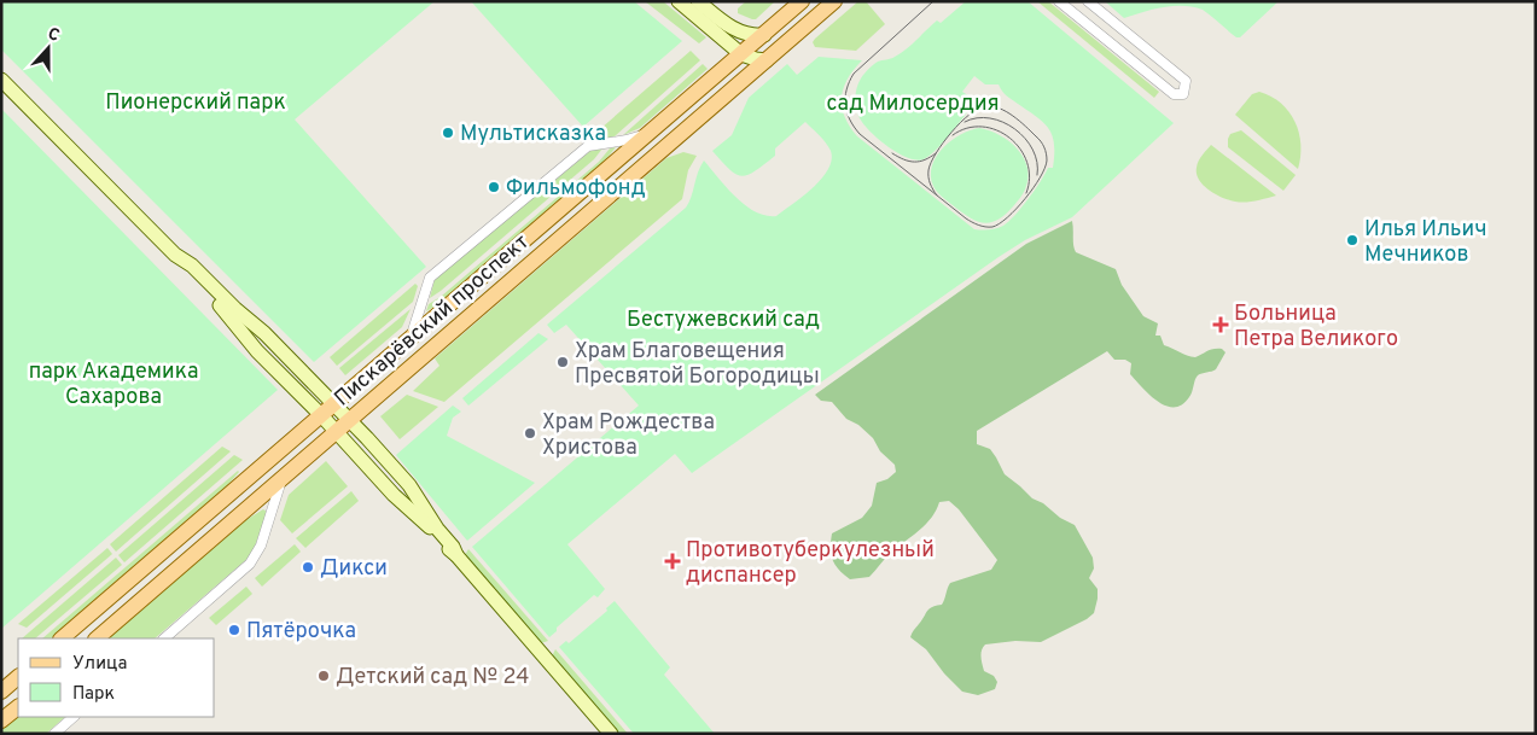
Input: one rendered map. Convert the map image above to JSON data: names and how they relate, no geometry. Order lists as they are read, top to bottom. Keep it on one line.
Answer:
{"streets":{"main road":["Пискарёвский проспект"]},"parks":["Пионерский парк","сад Милосердия","Бестужевский сад","парк Академика Сахарова"],"places":{"other":["Мультисказка","Фильмофонд","Илья Ильич Мечников","Храм Благовещения Пресвятой Богородицы","Храм Рождества Христова","Дикси","Пятёрочка","Детский сад № 24"],"health":["Больница Петра Великого","Противотуберкулезный диспансер"]},"legend":["Улица","Парк"],"north":"top"}
